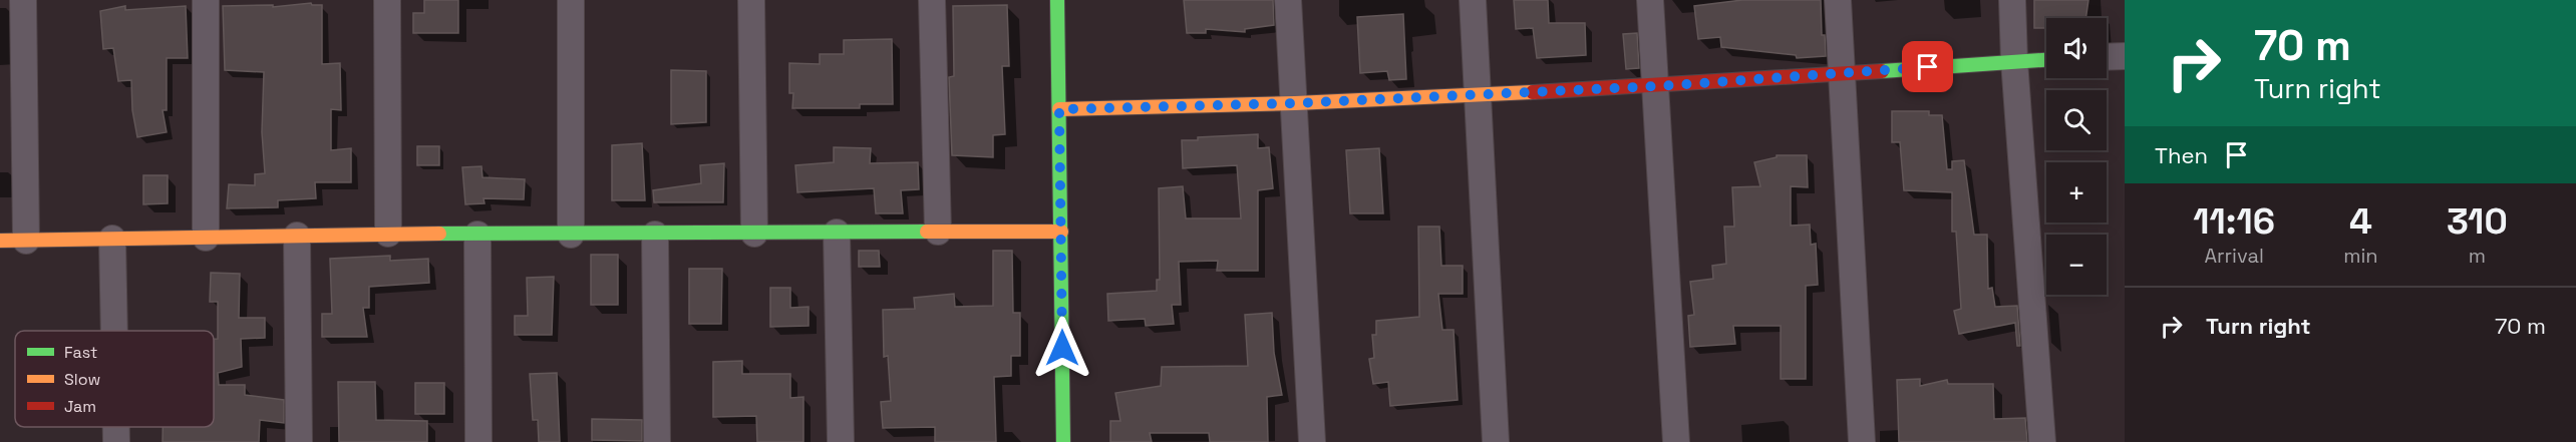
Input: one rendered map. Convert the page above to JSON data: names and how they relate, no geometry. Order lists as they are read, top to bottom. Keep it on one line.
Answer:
{"legend":["Fast","Slow","Jam"],"page":{"turn":["70 m","Turn right"],"map_buttons":["+","−"],"then":"Then","eta":["11:16","Arrival","4","min","310","m"],"list":[{"name":"Turn right","value":"70 m"}]}}
